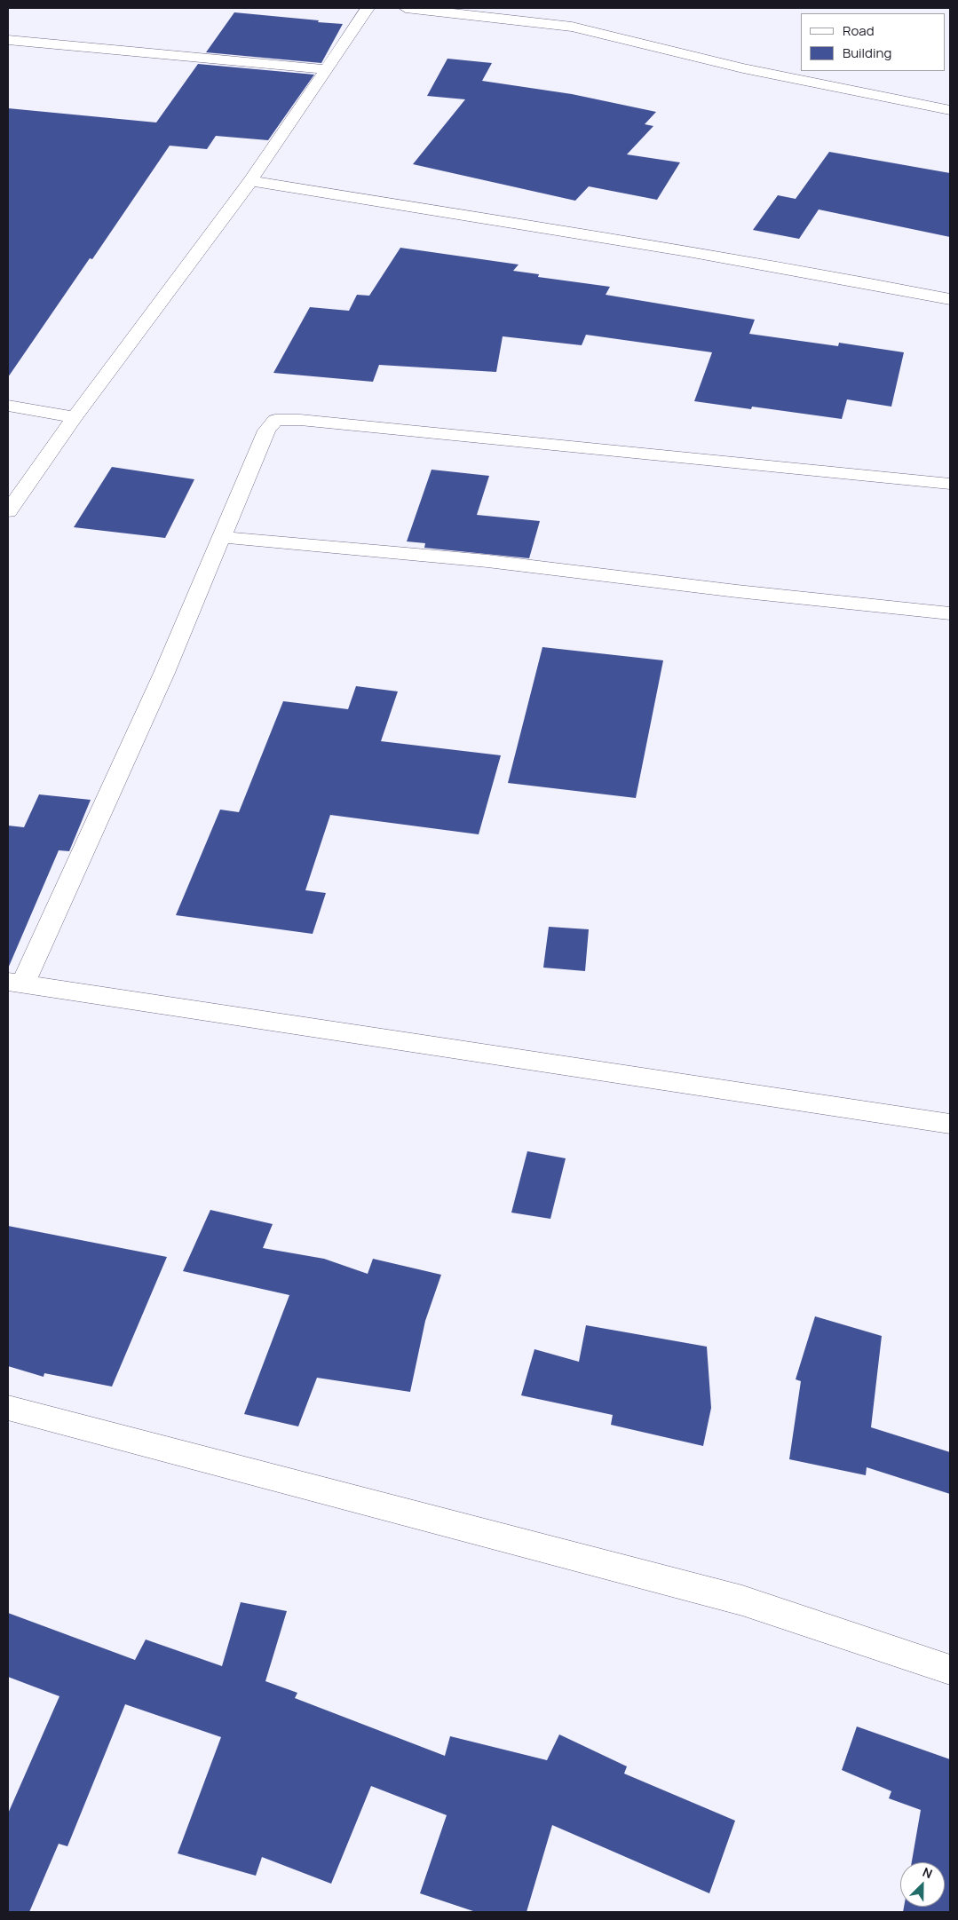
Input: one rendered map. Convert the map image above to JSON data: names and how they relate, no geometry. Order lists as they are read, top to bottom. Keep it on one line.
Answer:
{"legend":["Road","Building"],"north":"top right"}
